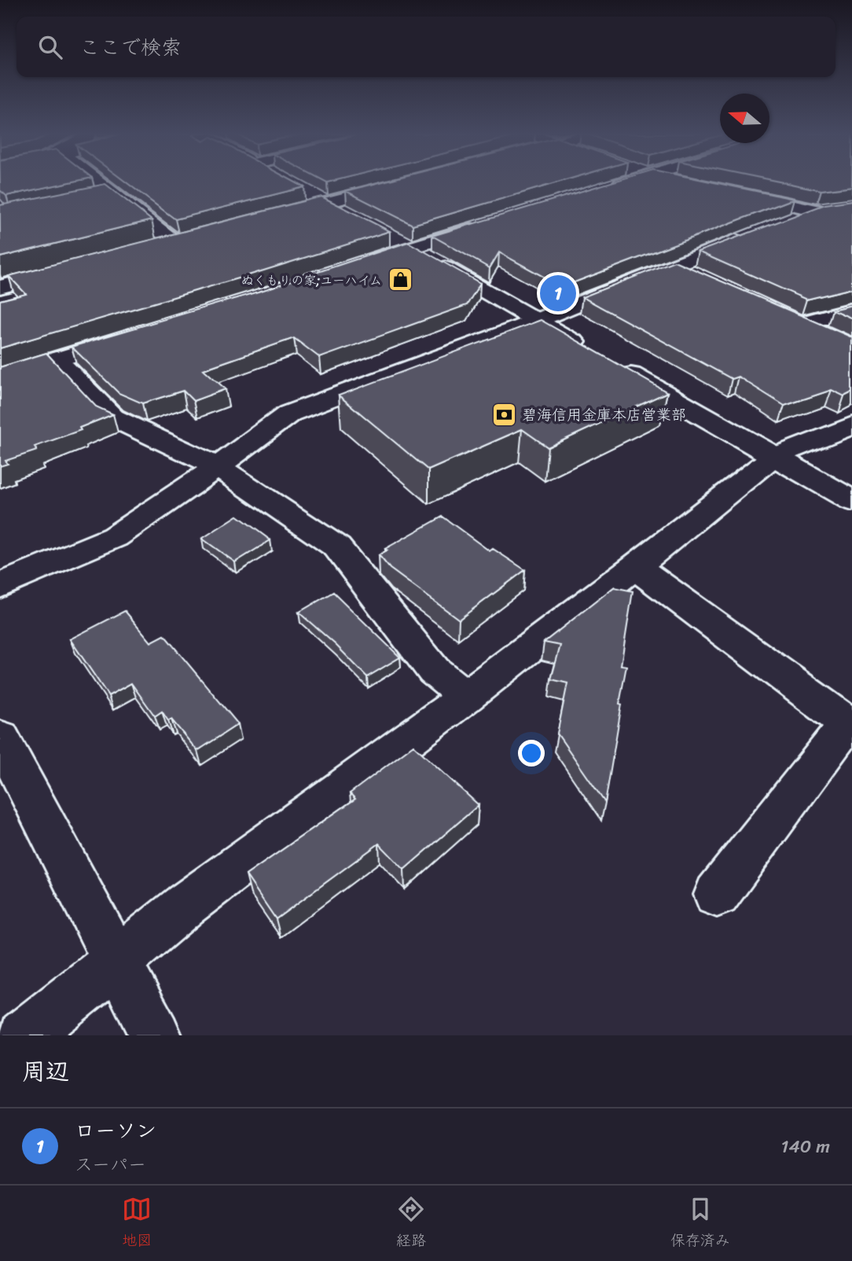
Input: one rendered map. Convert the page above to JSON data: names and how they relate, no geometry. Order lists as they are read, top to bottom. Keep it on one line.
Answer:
{"places":{"shop":["ぬくもりの家;ユーハイム"],"bank":["碧海信用金庫本店営業部"]},"north":"left","page":{"search":"ここで検索","pins":"1","heading":"周辺","list":[{"mark":"1","name":"ローソン","note":"スーパー","value":"140 m"}],"nav":["地図","経路","保存済み"]}}
